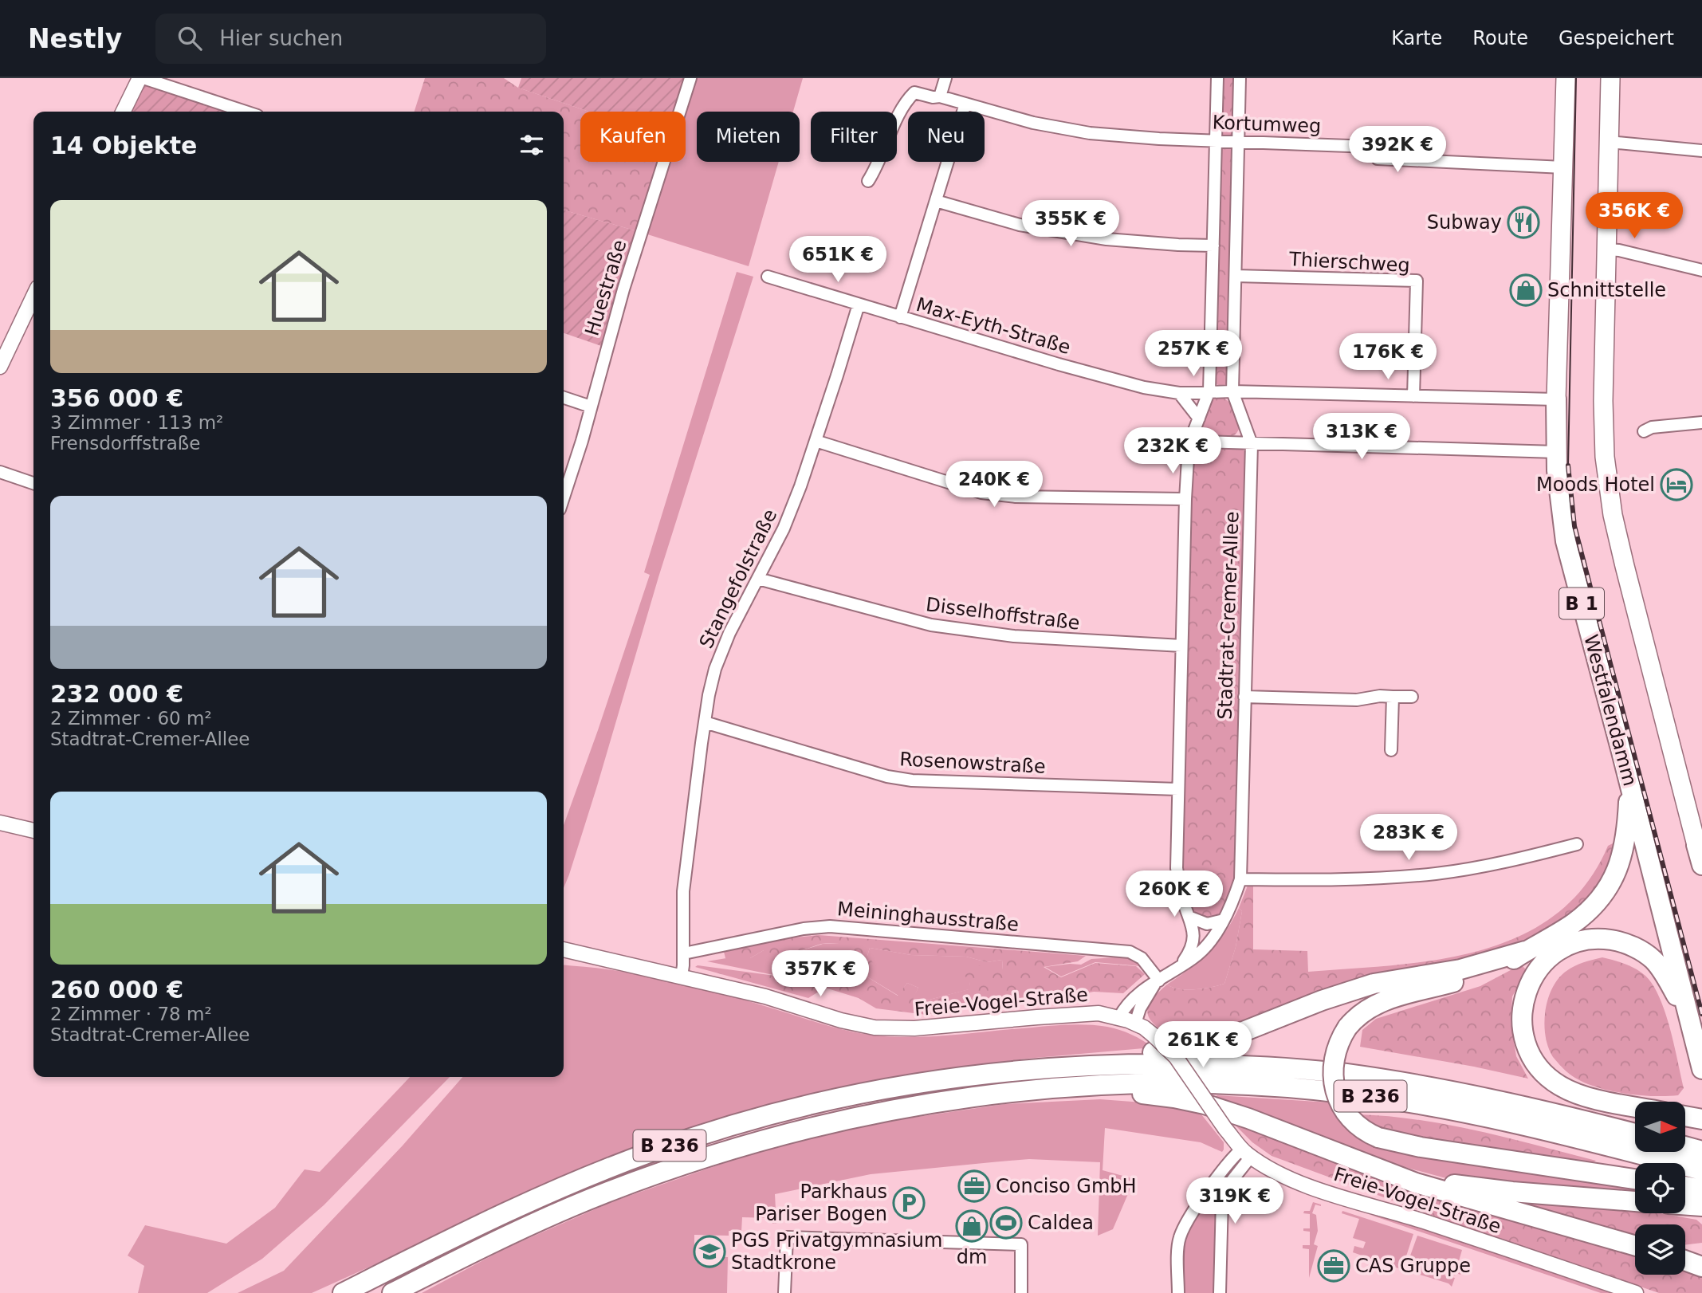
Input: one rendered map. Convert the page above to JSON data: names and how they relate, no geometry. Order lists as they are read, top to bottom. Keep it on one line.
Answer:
{"streets":{"highway":["B 1","Westfalendamm","B 236"],"street":["Kortumweg","Thierschweg","Huestraße","Max-Eyth-Straße","Stangefolstraße","Disselhoffstraße","Stadtrat-Cremer-Allee","Rosenowstraße","Meininghausstraße","Freie-Vogel-Straße"]},"crossings":[["Kortumweg","Stadtrat-Cremer-Allee"],["Kortumweg","Westfalendamm"],["Thierschweg","Max-Eyth-Straße"],["Thierschweg","Stadtrat-Cremer-Allee"],["Max-Eyth-Straße","Stangefolstraße"],["Max-Eyth-Straße","Stadtrat-Cremer-Allee"],["Max-Eyth-Straße","Westfalendamm"],["Stangefolstraße","Disselhoffstraße"],["Stangefolstraße","Rosenowstraße"],["Stangefolstraße","Meininghausstraße"],["Stangefolstraße","Freie-Vogel-Straße"],["Disselhoffstraße","Stadtrat-Cremer-Allee"],["Stadtrat-Cremer-Allee","Rosenowstraße"],["Stadtrat-Cremer-Allee","Meininghausstraße"],["Stadtrat-Cremer-Allee","Freie-Vogel-Straße"]],"places":{"restaurant":["Subway"],"shop":["Schnittstelle","dm"],"hotel":["Moods Hotel"],"office":["Conciso GmbH","CAS Gruppe"],"parking":["Parkhaus Pariser Bogen"],"sports":["Caldea"],"school or university":["PGS Privatgymnasium Stadtkrone"]},"north":"right","page":{"header":"Nestly","search":"Hier suchen","nav":["Karte","Route","Gespeichert"],"chip":["Kaufen","Mieten","Filter","Neu"],"heading":"14 Objekte","price":["392K €","356K €","355K €","651K €","257K €","176K €","313K €","232K €","240K €","283K €","260K €","357K €","261K €","319K €"],"list":[{"name":"356 000 €","note":"3 Zimmer · 113 m² · Frensdorffstraße"},{"name":"232 000 €","note":"2 Zimmer · 60 m² · Stadtrat-Cremer-Allee"},{"name":"260 000 €","note":"2 Zimmer · 78 m² · Stadtrat-Cremer-Allee"}]}}
